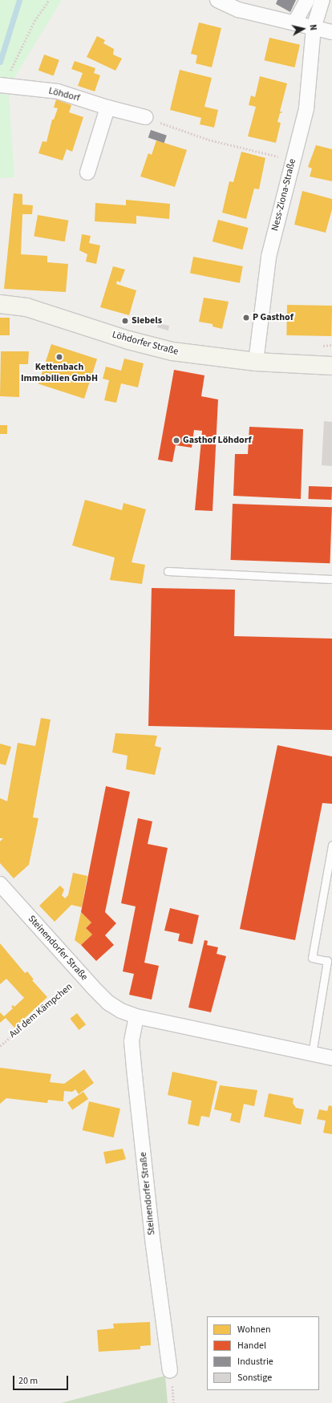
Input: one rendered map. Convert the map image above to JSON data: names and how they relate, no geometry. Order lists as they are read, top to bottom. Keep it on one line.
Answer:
{"streets":{"main road":["Löhdorfer Straße"],"street":["Löhdorf","Ness-Ziona-Straße","Steinendorfer Straße"],"path":["Auf dem Kämpchen"]},"crossings":[["Ness-Ziona-Straße","Löhdorfer Straße"],["Steinendorfer Straße","Auf dem Kämpchen"]],"places":["P Gasthof","Siebels","Kettenbach Immobilien GmbH","Gasthof Löhdorf"],"legend":["Wohnen","Handel","Industrie","Sonstige"],"scale_bar":"20 m","north":"right"}
